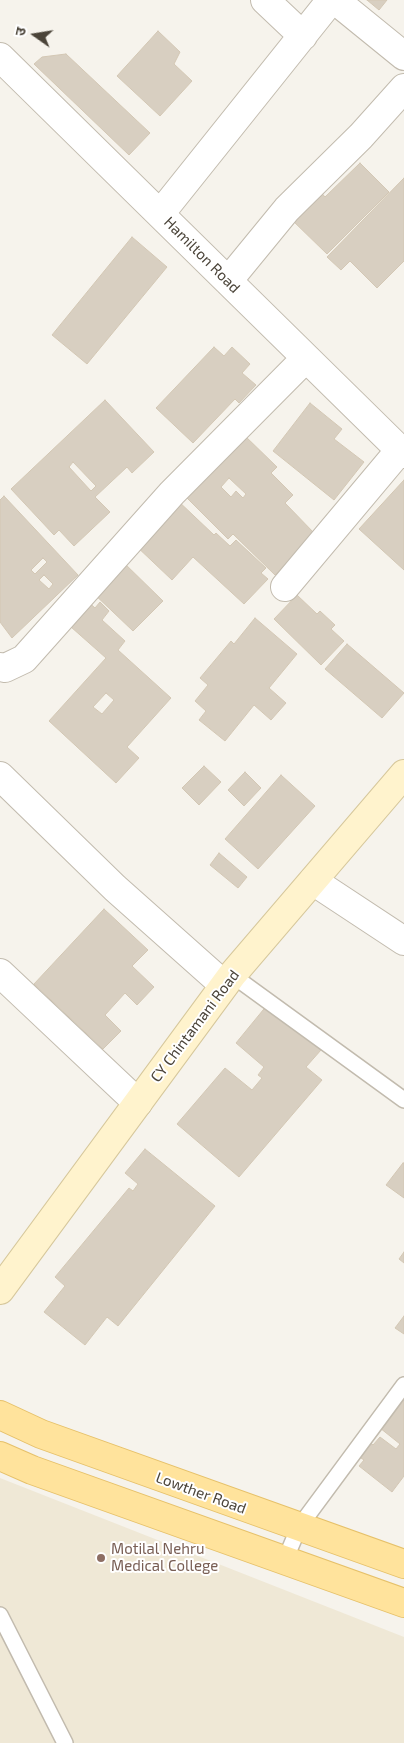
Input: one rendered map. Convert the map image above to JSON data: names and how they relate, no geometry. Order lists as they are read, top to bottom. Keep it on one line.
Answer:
{"streets":{"main road":["Lowther Road"],"street":["Hamilton Road","CY Chintamani Road"]},"places":["Motilal Nehru Medical College"],"north":"left"}
